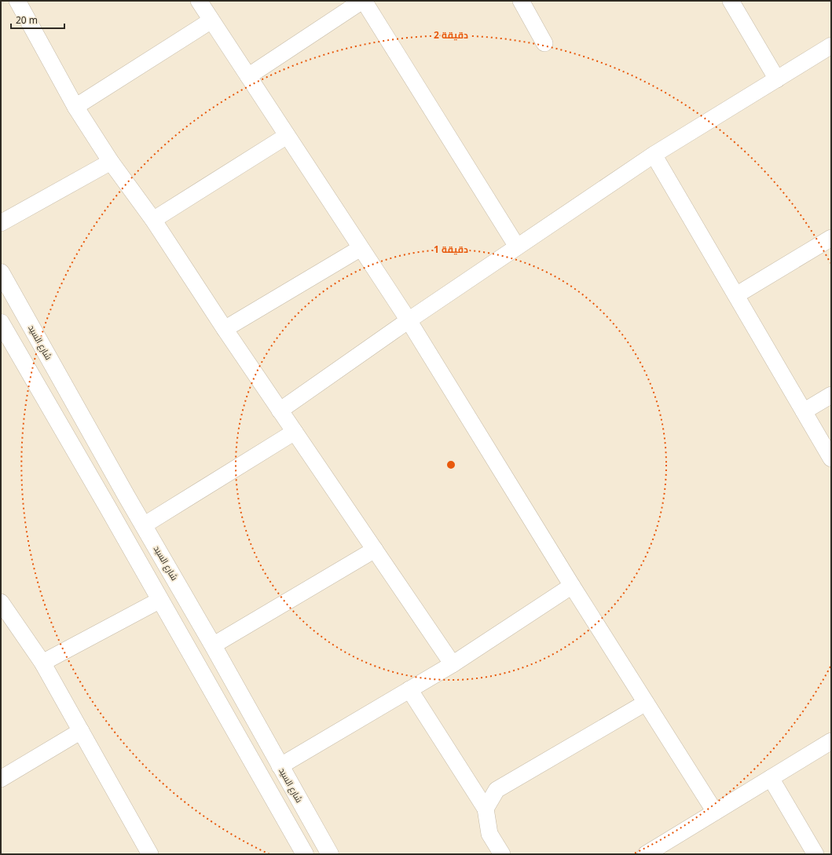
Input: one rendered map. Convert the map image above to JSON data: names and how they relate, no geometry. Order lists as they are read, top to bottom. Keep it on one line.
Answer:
{"streets":{"street":["شارع السيد"]},"scale_bar":"20 m","rings":["2 دقيقة","1 دقيقة"]}
